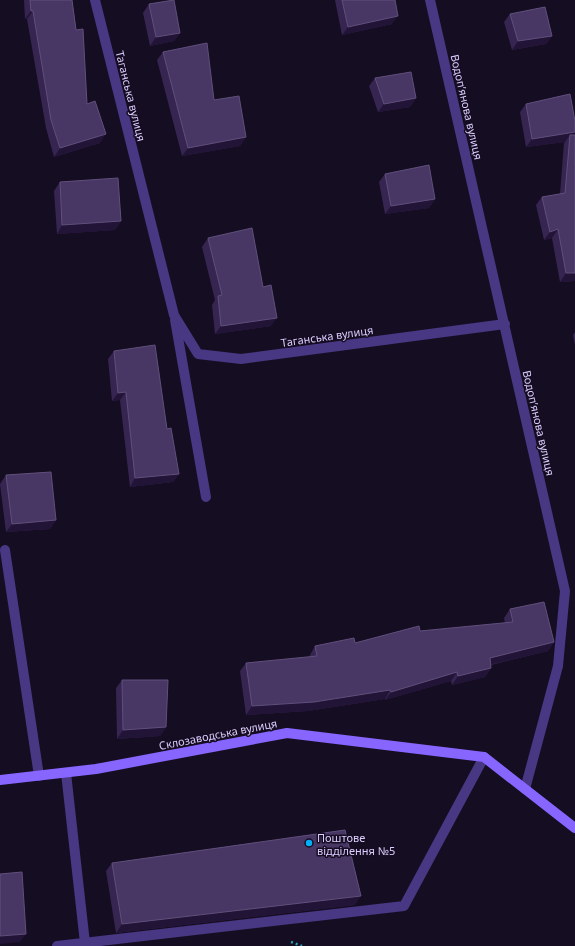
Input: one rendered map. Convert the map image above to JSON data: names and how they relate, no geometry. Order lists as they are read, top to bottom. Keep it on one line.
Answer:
{"streets":{"street":["Таганська вулиця","Водоп’янова вулиця","Склозаводська вулиця"]},"crossings":[["Таганська вулиця","Водоп’янова вулиця"],["Водоп’янова вулиця","Склозаводська вулиця"]],"places":["Поштове відділення №5"]}
